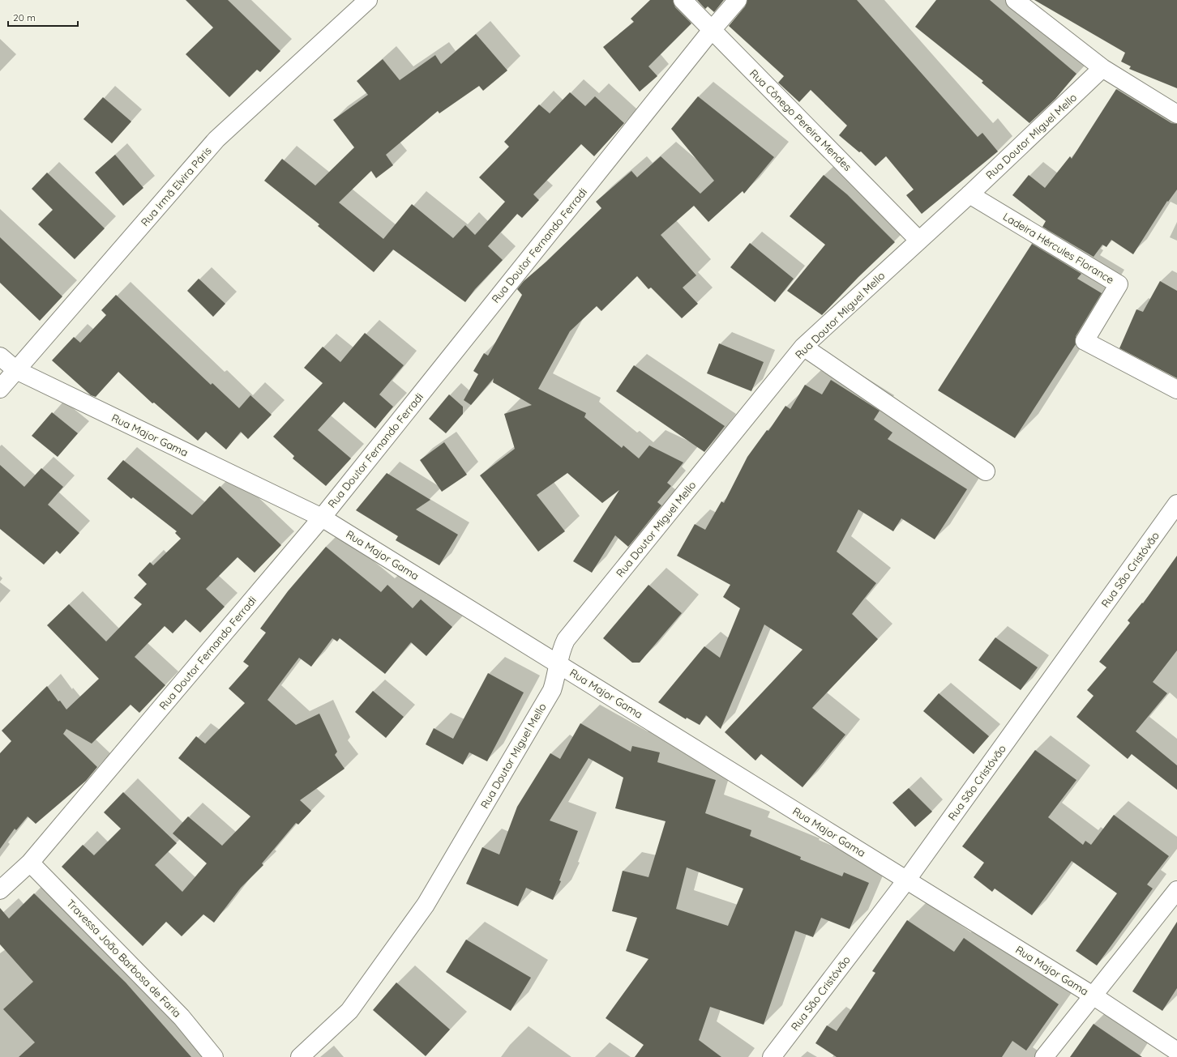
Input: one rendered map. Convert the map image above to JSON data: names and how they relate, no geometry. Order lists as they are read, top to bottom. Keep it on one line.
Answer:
{"streets":{"street":["Rua Cônego Pereira Mendes","Rua Doutor Miguel Mello","Rua Irmã Elvira Páris","Rua Doutor Fernando Ferradi","Ladeira Hércules Florance","Rua Major Gama","Rua São Cristóvão","Travessa João Barbosa de Faria"]},"crossings":[["Rua Cônego Pereira Mendes","Rua Doutor Miguel Mello"],["Rua Cônego Pereira Mendes","Rua Doutor Fernando Ferradi"],["Rua Doutor Miguel Mello","Ladeira Hércules Florance"],["Rua Doutor Miguel Mello","Rua Major Gama"],["Rua Irmã Elvira Páris","Rua Major Gama"],["Rua Doutor Fernando Ferradi","Rua Major Gama"],["Rua Doutor Fernando Ferradi","Travessa João Barbosa de Faria"],["Rua Major Gama","Rua São Cristóvão"]],"scale_bar":"20 m"}
